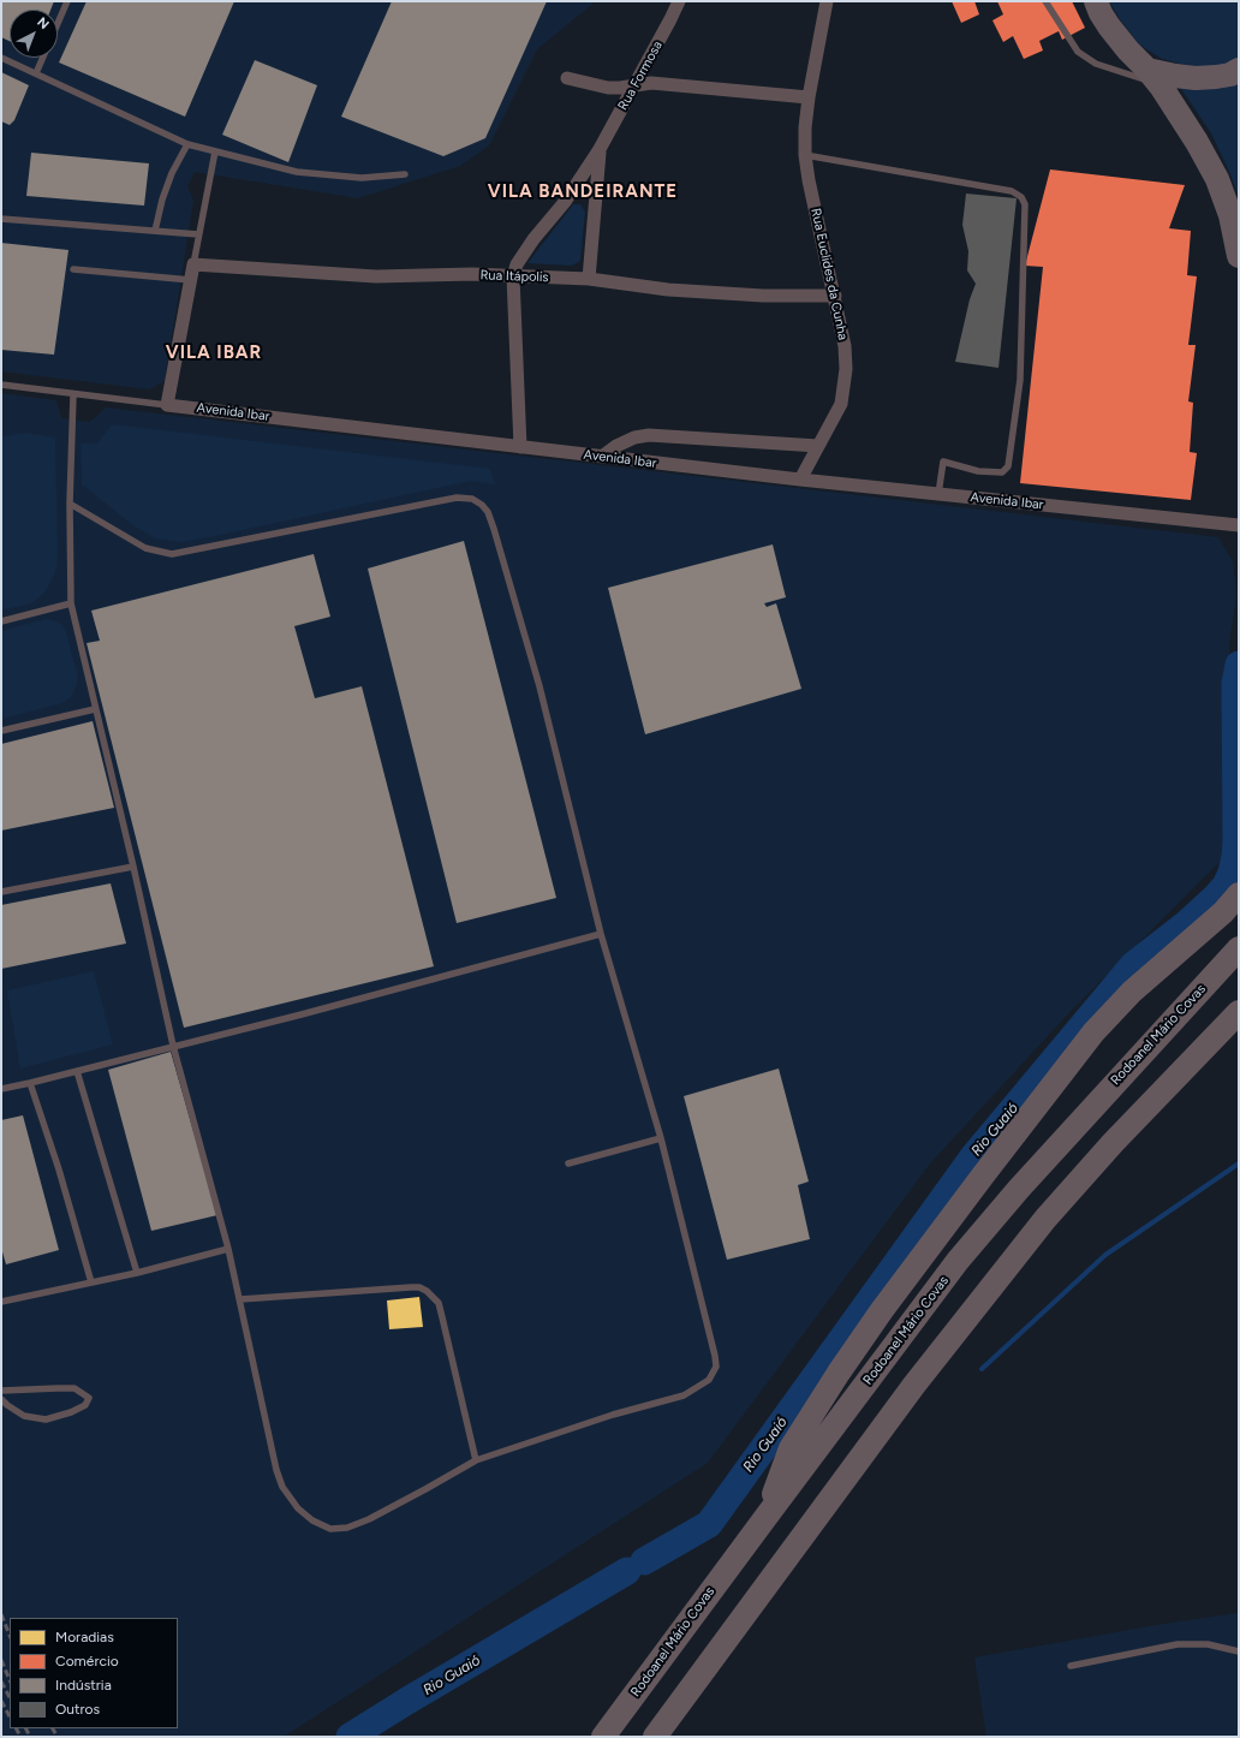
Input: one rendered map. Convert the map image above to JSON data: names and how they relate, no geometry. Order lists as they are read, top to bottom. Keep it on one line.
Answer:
{"streets":{"highway":["Rodoanel Mário Covas"],"street":["Rua Formosa","Rua Euclides da Cunha","Rua Itápolis","Avenida Ibar"]},"crossings":[["Rua Formosa","Rua Itápolis"],["Rua Euclides da Cunha","Rua Itápolis"],["Rua Euclides da Cunha","Avenida Ibar"]],"districts":["VILA BANDEIRANTE","VILA IBAR"],"water":["Rio Guaió"],"legend":["Moradias","Comércio","Indústria","Outros"],"north":"top right"}
